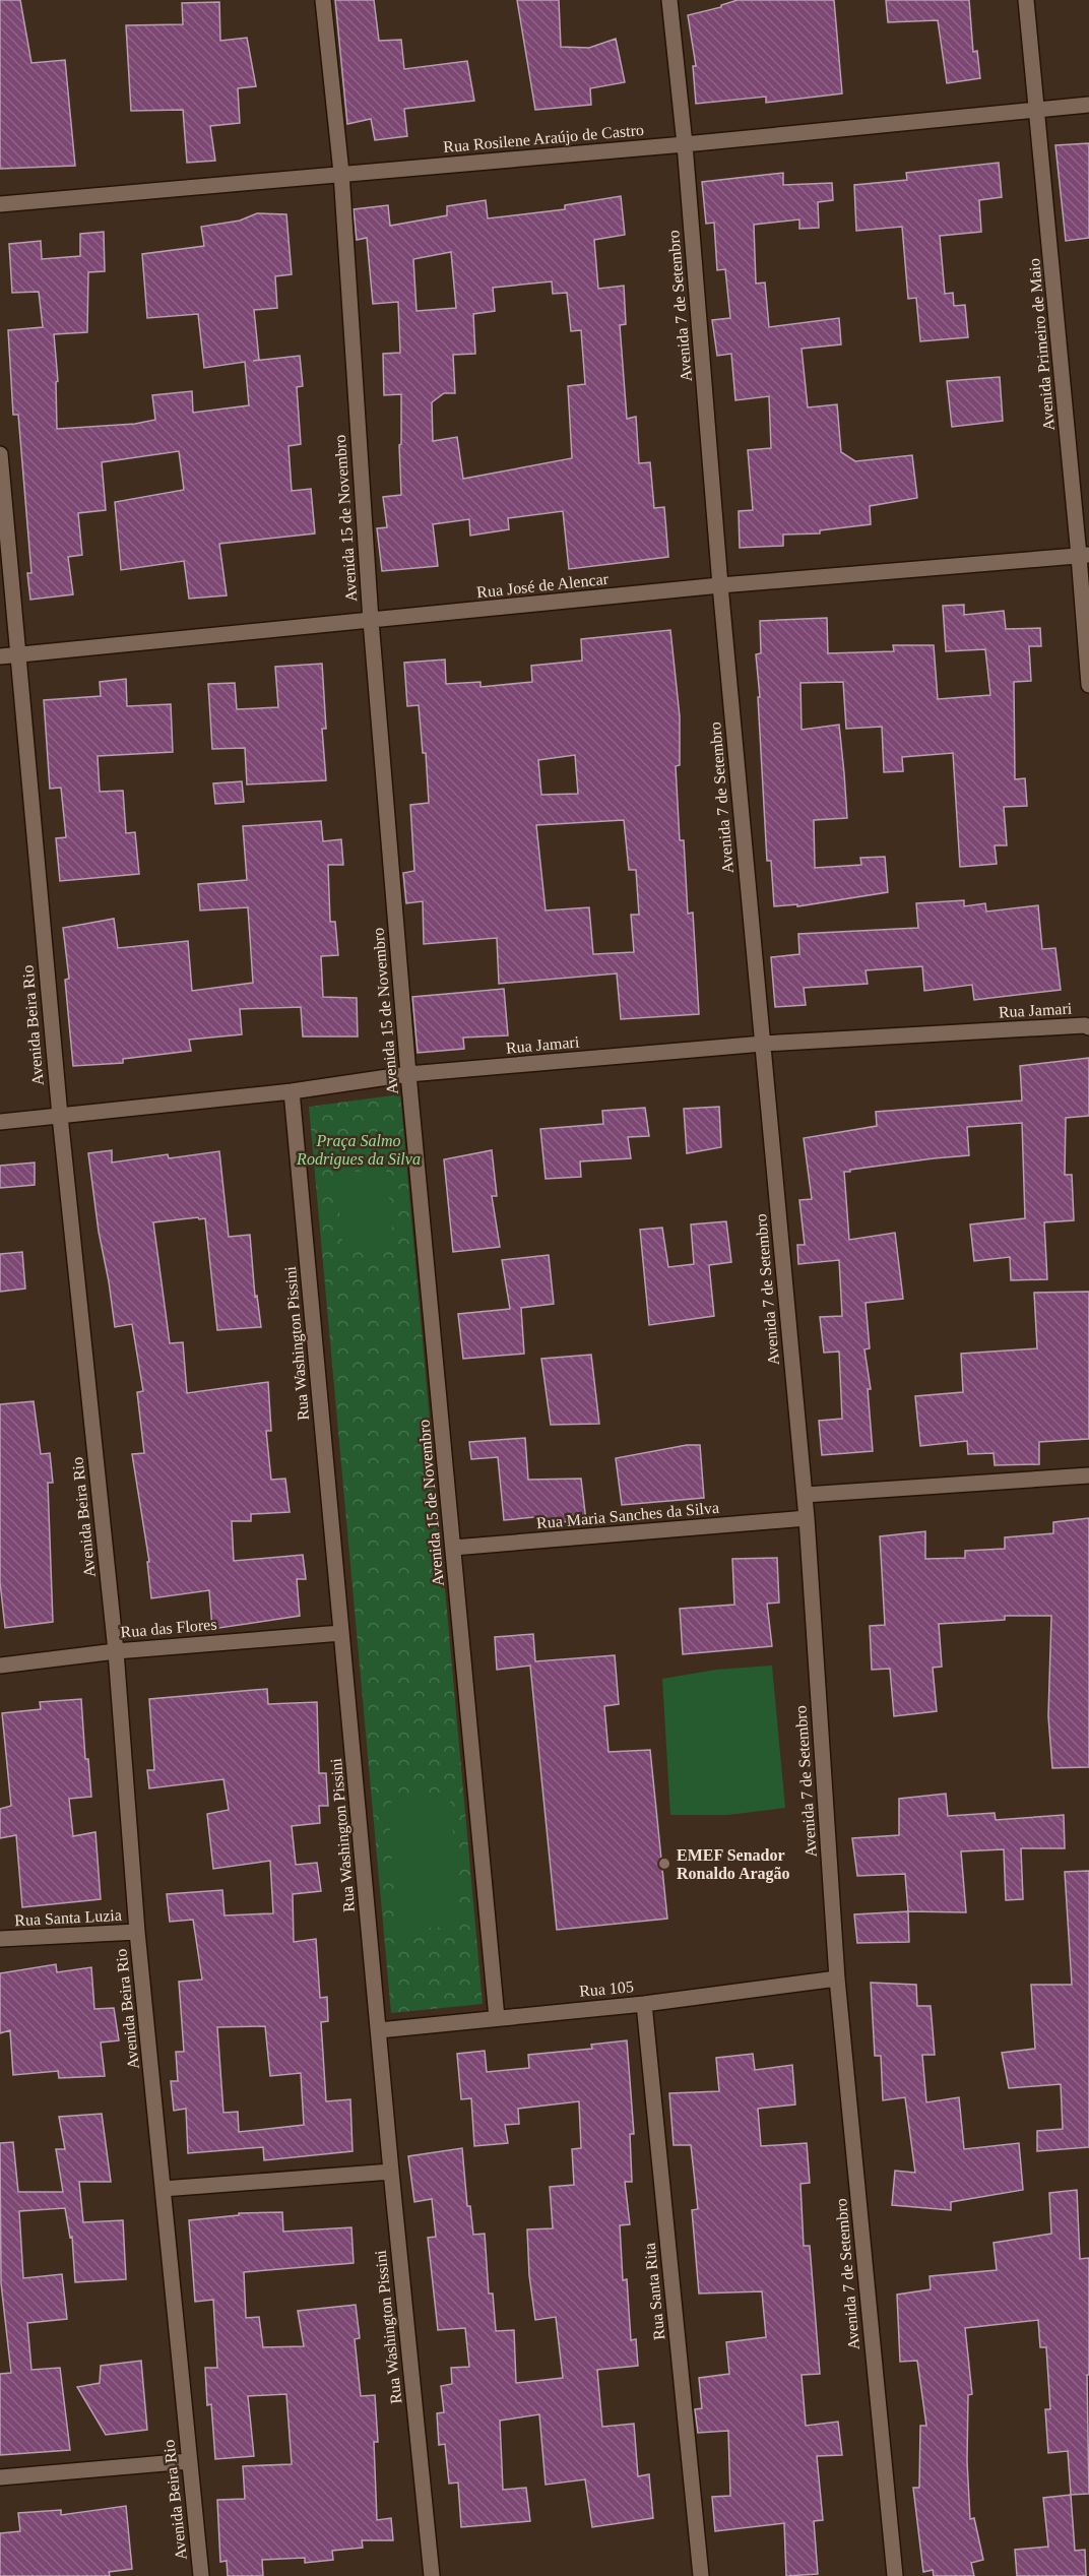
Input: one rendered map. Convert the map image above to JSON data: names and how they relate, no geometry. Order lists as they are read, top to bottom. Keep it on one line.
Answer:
{"streets":{"street":["Rua Rosilene Araújo de Castro","Avenida 7 de Setembro","Avenida Primeiro de Maio","Avenida 15 de Novembro","Rua José de Alencar","Rua Jamari","Avenida Beira Rio","Rua Washington Pissini","Rua Maria Sanches da Silva","Rua das Flores","Rua Santa Luzia","Rua 105","Rua Santa Rita"]},"crossings":[["Rua Rosilene Araújo de Castro","Avenida 7 de Setembro"],["Rua Rosilene Araújo de Castro","Avenida Primeiro de Maio"],["Rua Rosilene Araújo de Castro","Avenida 15 de Novembro"],["Avenida 7 de Setembro","Rua José de Alencar"],["Avenida 7 de Setembro","Rua Jamari"],["Avenida 7 de Setembro","Rua Maria Sanches da Silva"],["Avenida 7 de Setembro","Rua 105"],["Avenida Primeiro de Maio","Rua José de Alencar"],["Avenida 15 de Novembro","Rua José de Alencar"],["Avenida 15 de Novembro","Rua Jamari"],["Avenida 15 de Novembro","Rua Maria Sanches da Silva"],["Avenida 15 de Novembro","Rua 105"],["Rua José de Alencar","Avenida Beira Rio"],["Rua Jamari","Avenida Beira Rio"],["Rua Jamari","Rua Washington Pissini"],["Avenida Beira Rio","Rua das Flores"],["Avenida Beira Rio","Rua Santa Luzia"],["Rua Washington Pissini","Rua das Flores"],["Rua Washington Pissini","Rua 105"],["Rua 105","Rua Santa Rita"]],"parks":["Praça Salmo Rodrigues da Silva"],"places":["EMEF Senador Ronaldo Aragão"]}
